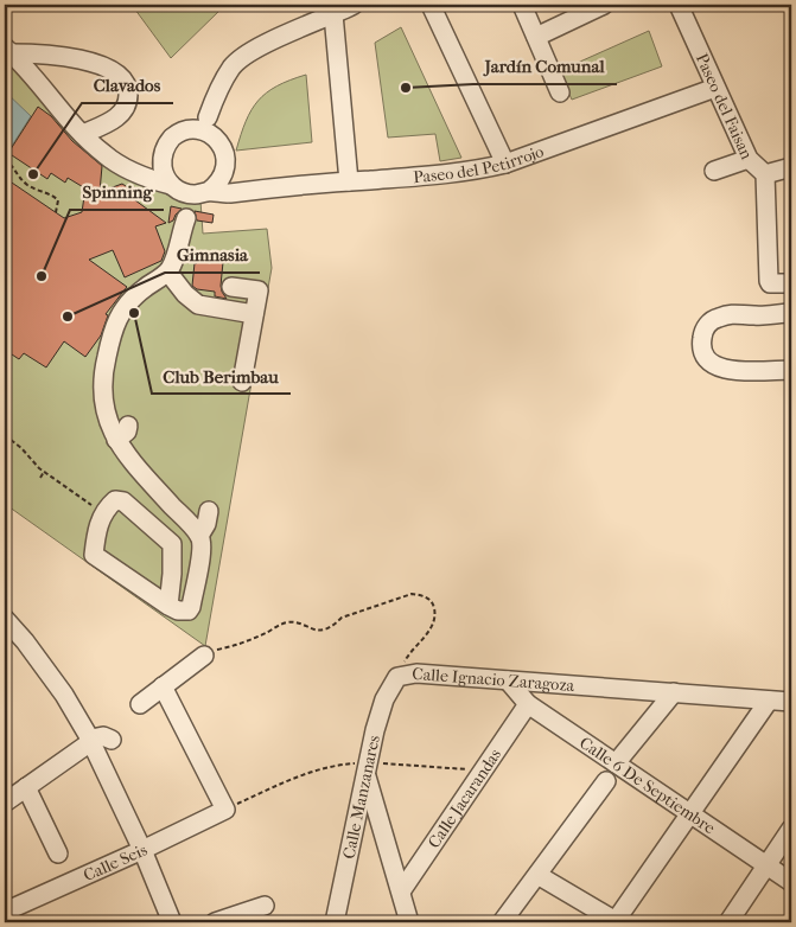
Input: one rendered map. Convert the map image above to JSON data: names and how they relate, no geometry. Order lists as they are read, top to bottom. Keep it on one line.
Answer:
{"streets":{"street":["Paseo del Faisan","Paseo del Petirrojo","Calle Ignacio Zaragoza","Calle 6 De Septiembre","Calle Manzanares","Calle Jacarandas","Calle Seis"]},"crossings":[["Paseo del Faisan","Paseo del Petirrojo"],["Calle Ignacio Zaragoza","Calle 6 De Septiembre"],["Calle Ignacio Zaragoza","Calle Manzanares"],["Calle 6 De Septiembre","Calle Jacarandas"]],"places":["Jardín Comunal","Clavados","Spinning","Club Berimbau","Gimnasia"]}
